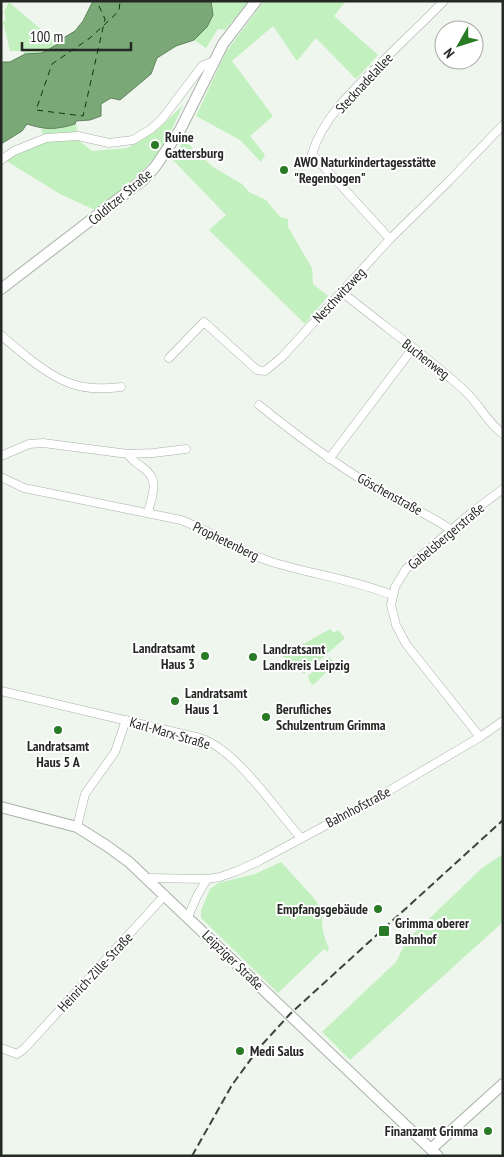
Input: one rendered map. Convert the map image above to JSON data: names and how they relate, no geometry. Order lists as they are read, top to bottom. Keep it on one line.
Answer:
{"streets":{"main road":["Colditzer Straße","Leipziger Straße"],"street":["Stecknadelallee","Neschwitzweg","Buchenweg","Göschenstraße","Gabelsbergerstraße","Prophetenberg","Karl-Marx-Straße","Bahnhofstraße","Heinrich-Zille-Straße"]},"crossings":[["Stecknadelallee","Neschwitzweg"],["Neschwitzweg","Buchenweg"],["Göschenstraße","Gabelsbergerstraße"],["Gabelsbergerstraße","Prophetenberg"],["Karl-Marx-Straße","Bahnhofstraße"],["Bahnhofstraße","Leipziger Straße"],["Leipziger Straße","Heinrich-Zille-Straße"]],"places":{"other":["Ruine Gattersburg","AWO Naturkindertagesstätte \"Regenbogen\"","Landratsamt Haus 3","Landratsamt Landkreis Leipzig","Landratsamt Haus 1","Berufliches Schulzentrum Grimma","Landratsamt Haus 5 A","Empfangsgebäude","Medi Salus","Finanzamt Grimma"],"transit":["Grimma oberer Bahnhof"]},"scale_bar":"100 m","north":"bottom left"}
